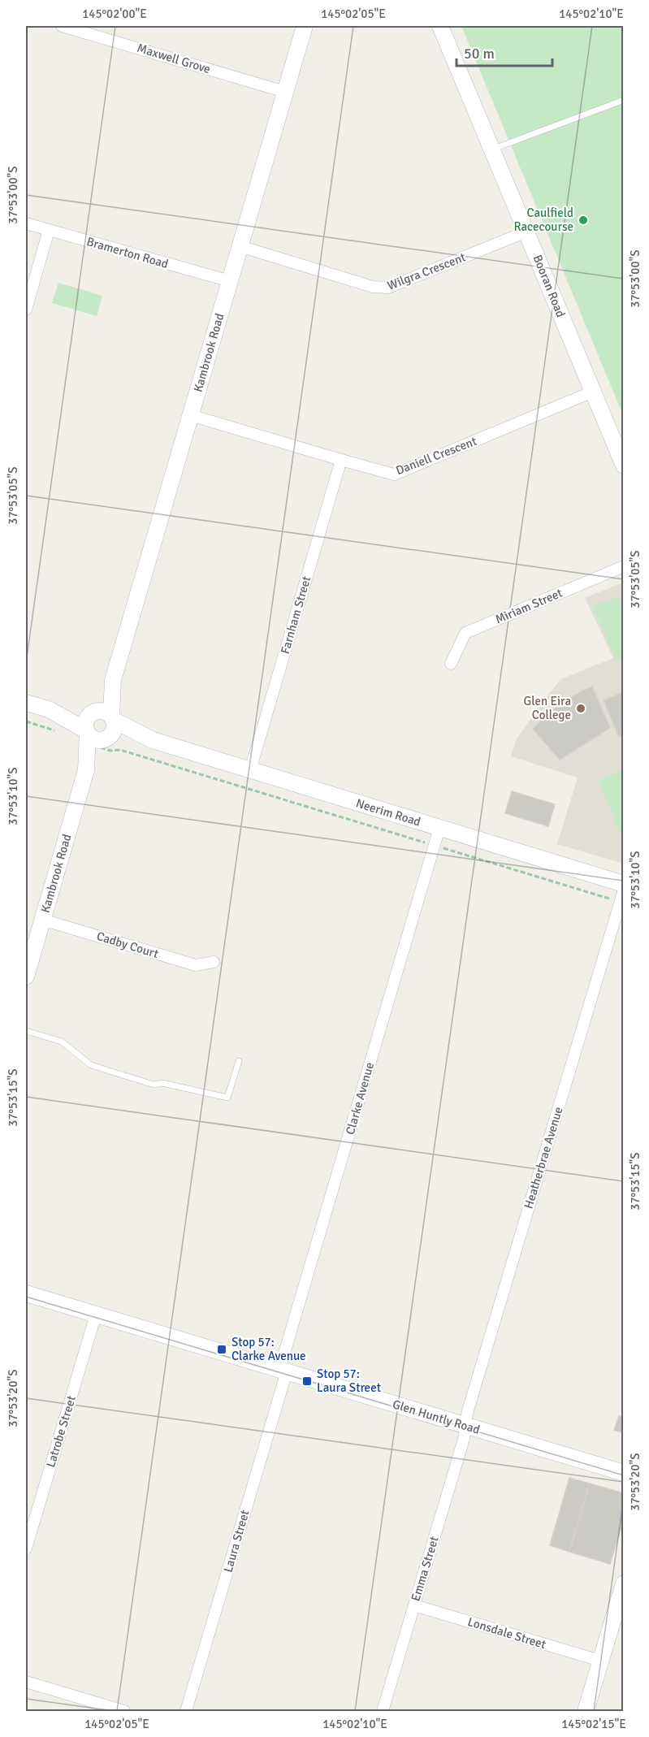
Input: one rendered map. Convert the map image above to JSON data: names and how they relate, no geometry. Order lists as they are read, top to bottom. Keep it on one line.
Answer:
{"streets":{"street":["Maxwell Grove","Bramerton Road","Wilgra Crescent","Booran Road","Kambrook Road","Daniell Crescent","Miriam Street","Farnham Street","Neerim Road","Cadby Court","Clarke Avenue","Heatherbrae Avenue","Glen Huntly Road","Latrobe Street","Laura Street","Emma Street","Lonsdale Street"]},"crossings":[["Maxwell Grove","Kambrook Road"],["Bramerton Road","Kambrook Road"],["Wilgra Crescent","Booran Road"],["Wilgra Crescent","Kambrook Road"],["Booran Road","Daniell Crescent"],["Kambrook Road","Daniell Crescent"],["Kambrook Road","Neerim Road"],["Kambrook Road","Cadby Court"],["Daniell Crescent","Farnham Street"],["Farnham Street","Neerim Road"],["Neerim Road","Clarke Avenue"],["Clarke Avenue","Glen Huntly Road"],["Clarke Avenue","Laura Street"],["Heatherbrae Avenue","Glen Huntly Road"],["Heatherbrae Avenue","Emma Street"],["Glen Huntly Road","Latrobe Street"],["Glen Huntly Road","Laura Street"],["Glen Huntly Road","Emma Street"],["Emma Street","Lonsdale Street"]],"places":{"other":["Caulfield Racecourse","Glen Eira College"],"transit":["Stop 57: Clarke Avenue","Stop 57: Laura Street"]},"scale_bar":"50 m","coordinates":["145°02'00\"E","145°02'05\"E","145°02'10\"E","37°53'00\"S","37°53'05\"S","37°53'10\"S","37°53'15\"S","37°53'20\"S","145°02'15\"E"]}
